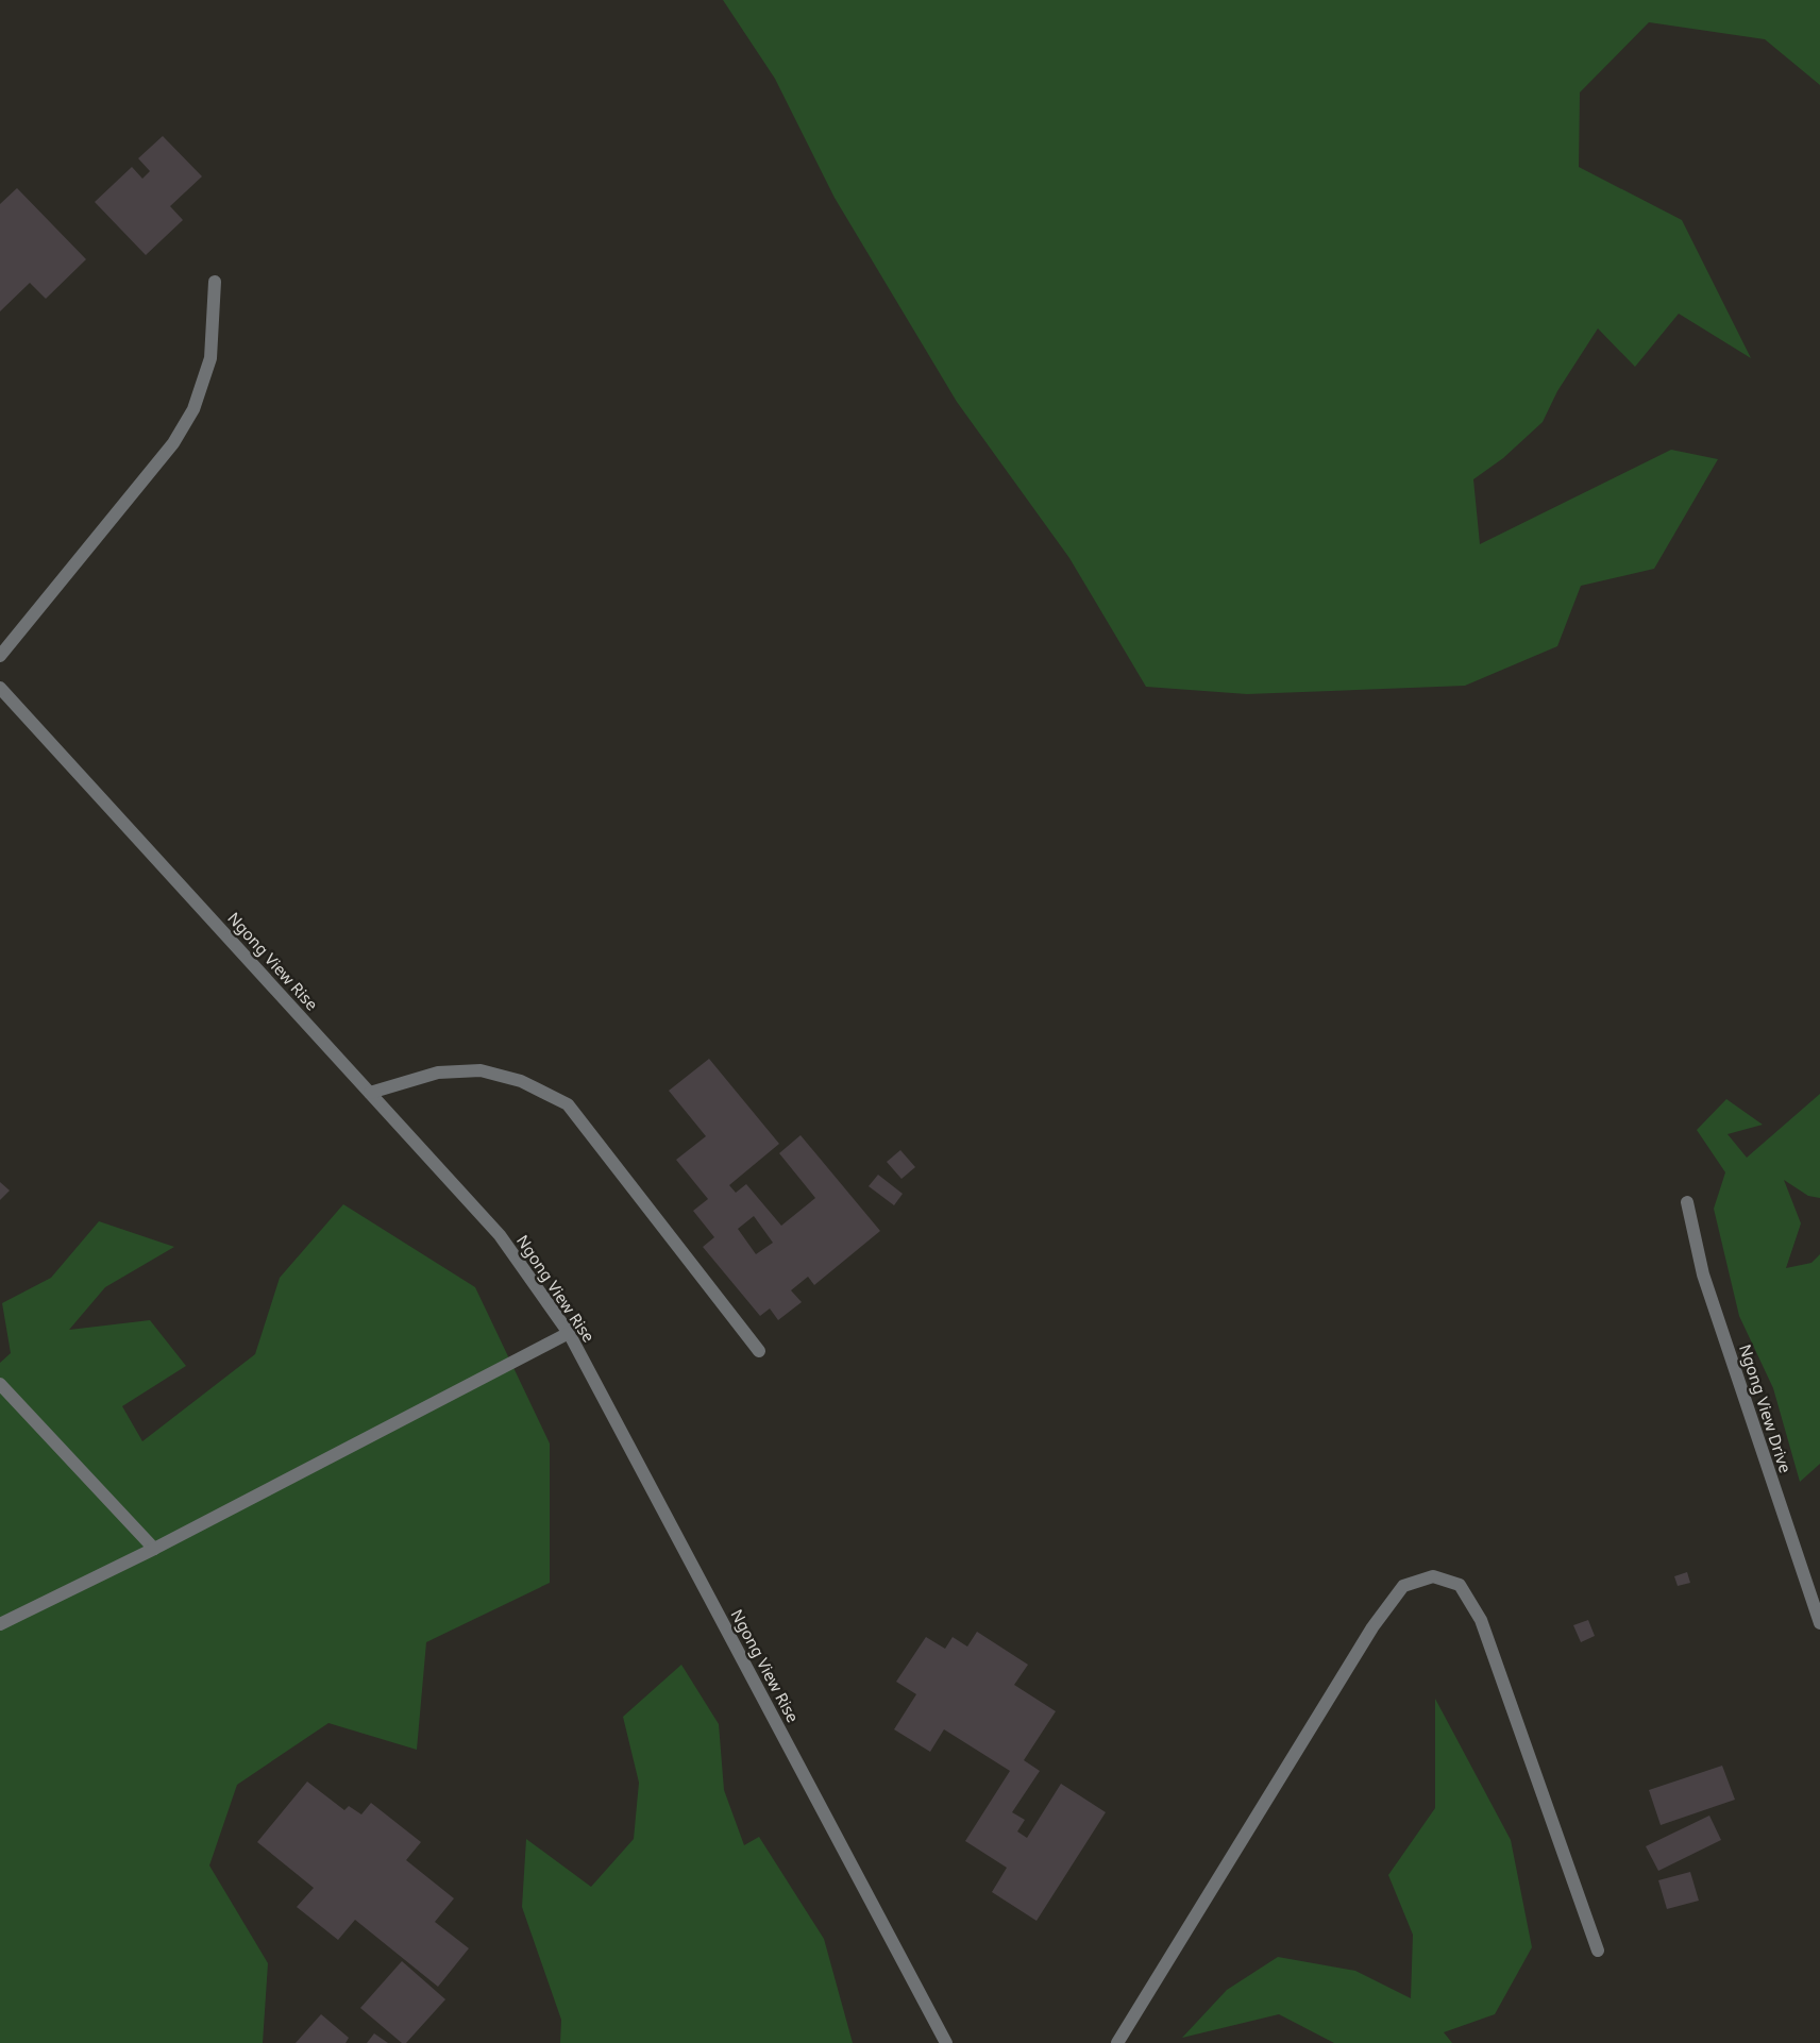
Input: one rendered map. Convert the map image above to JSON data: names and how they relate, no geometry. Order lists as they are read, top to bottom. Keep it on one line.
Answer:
{"streets":{"street":["Ngong View Rise","Ngong View Drive"]}}
